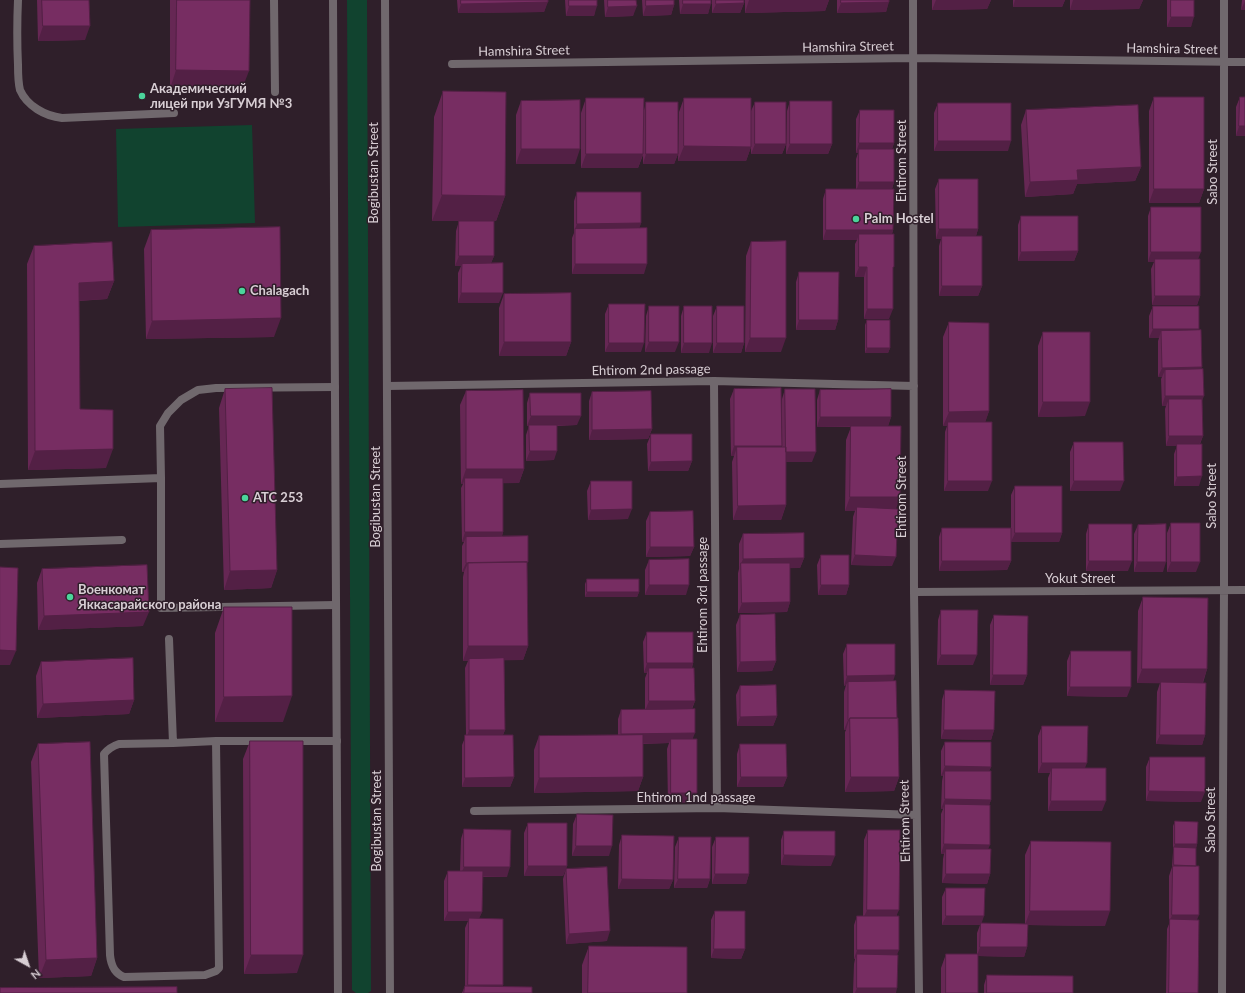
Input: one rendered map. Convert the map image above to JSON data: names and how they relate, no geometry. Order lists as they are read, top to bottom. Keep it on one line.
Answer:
{"streets":{"street":["Hamshira Street","Ehtirom Street","Sabo Street","Bogibustan Street","Ehtirom 2nd passage","Yokut Street","Ehtirom 3rd passage","Ehtirom 1nd passage"]},"crossings":[["Hamshira Street","Ehtirom Street"],["Hamshira Street","Sabo Street"],["Ehtirom Street","Ehtirom 2nd passage"],["Ehtirom Street","Yokut Street"],["Ehtirom Street","Ehtirom 1nd passage"],["Sabo Street","Yokut Street"],["Bogibustan Street","Ehtirom 2nd passage"],["Ehtirom 2nd passage","Ehtirom 3rd passage"],["Ehtirom 3rd passage","Ehtirom 1nd passage"]],"places":["Академический лицей при УзГУМЯ №3","Palm Hostel","Chalagach","АТС 253","Военкомат Яккасарайского района"],"north":"bottom right"}
